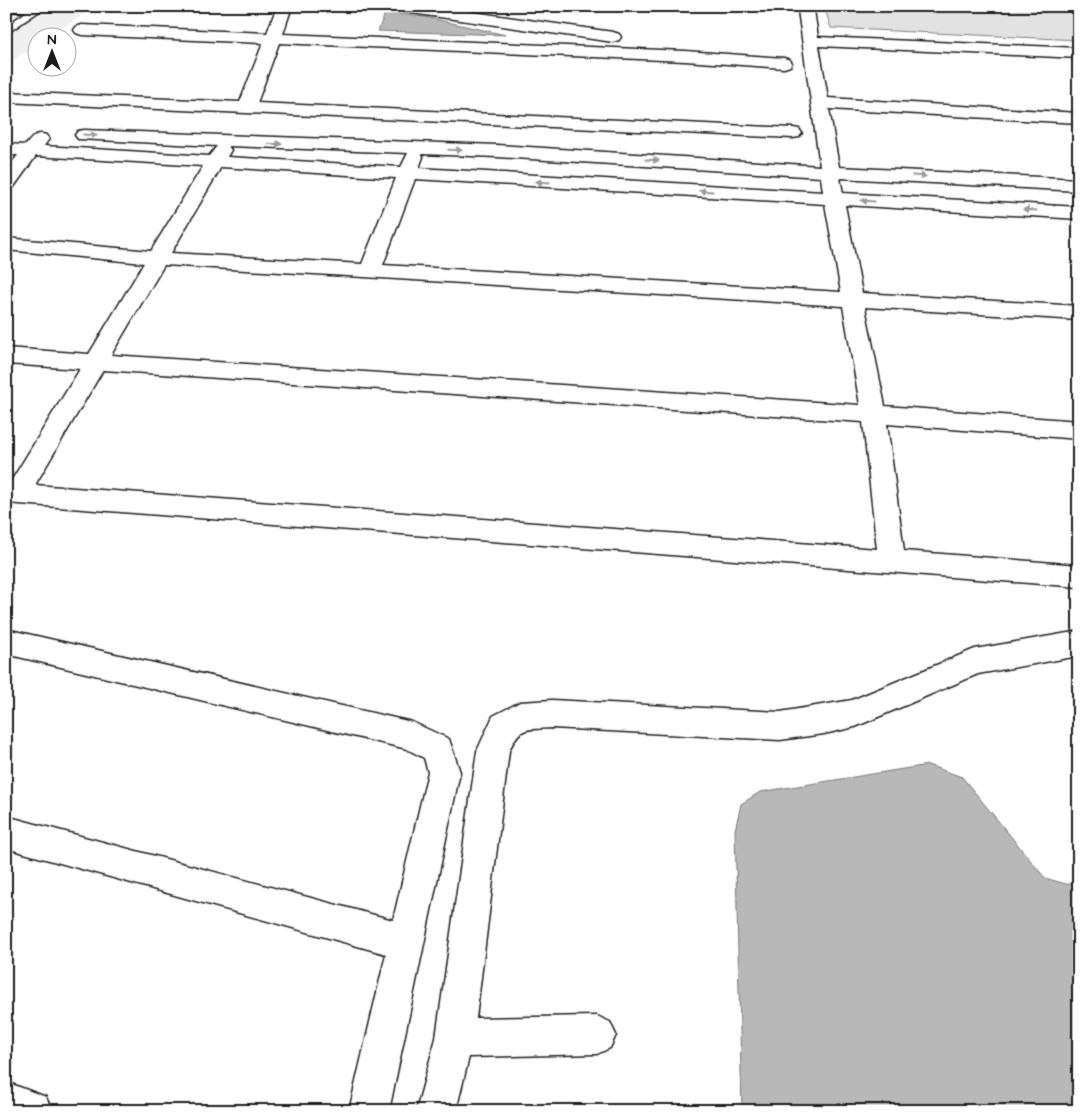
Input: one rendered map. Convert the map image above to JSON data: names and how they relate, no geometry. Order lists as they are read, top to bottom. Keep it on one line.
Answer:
{"north":"top"}
